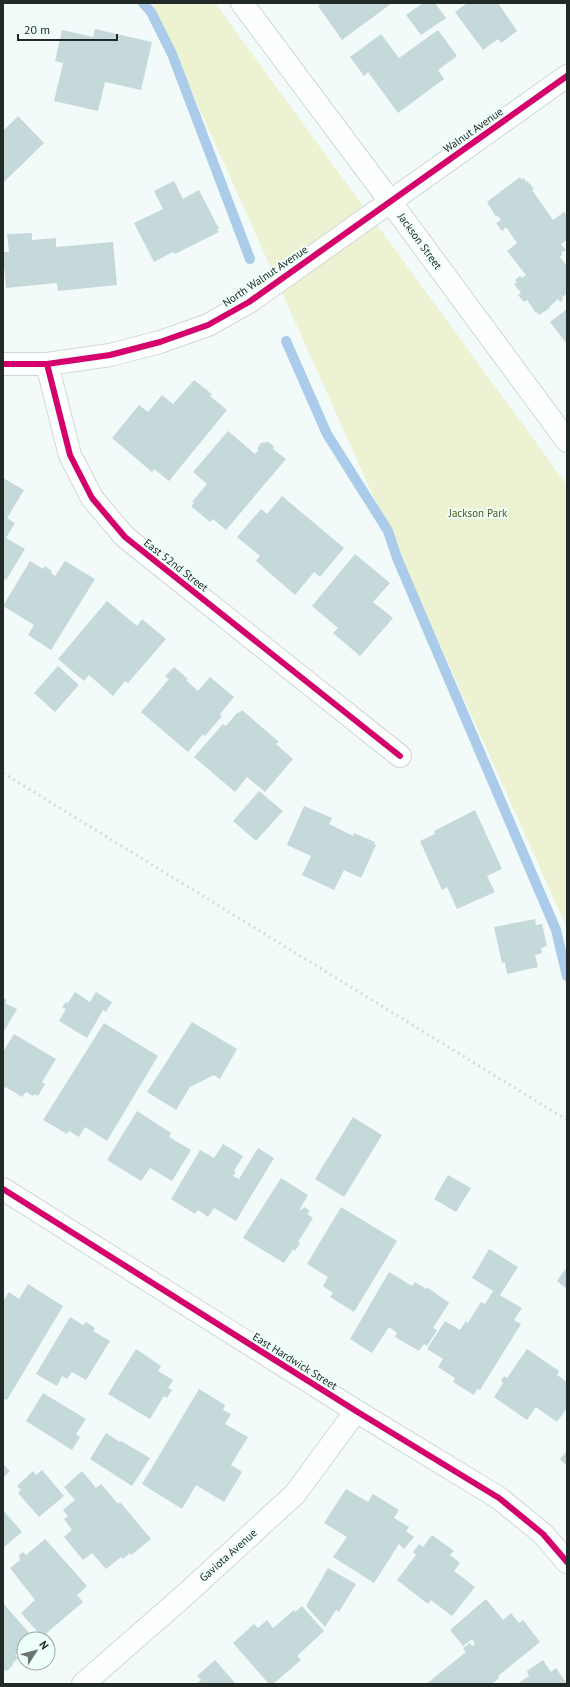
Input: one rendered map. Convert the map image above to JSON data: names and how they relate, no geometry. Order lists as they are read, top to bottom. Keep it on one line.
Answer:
{"streets":{"street":["Walnut Avenue","Jackson Street","North Walnut Avenue","East 52nd Street","East Hardwick Street","Gaviota Avenue"]},"crossings":[["Walnut Avenue","Jackson Street"],["Walnut Avenue","North Walnut Avenue"],["Jackson Street","North Walnut Avenue"],["North Walnut Avenue","East 52nd Street"],["East Hardwick Street","Gaviota Avenue"]],"parks":["Jackson Park"],"scale_bar":"20 m","north":"top right"}
